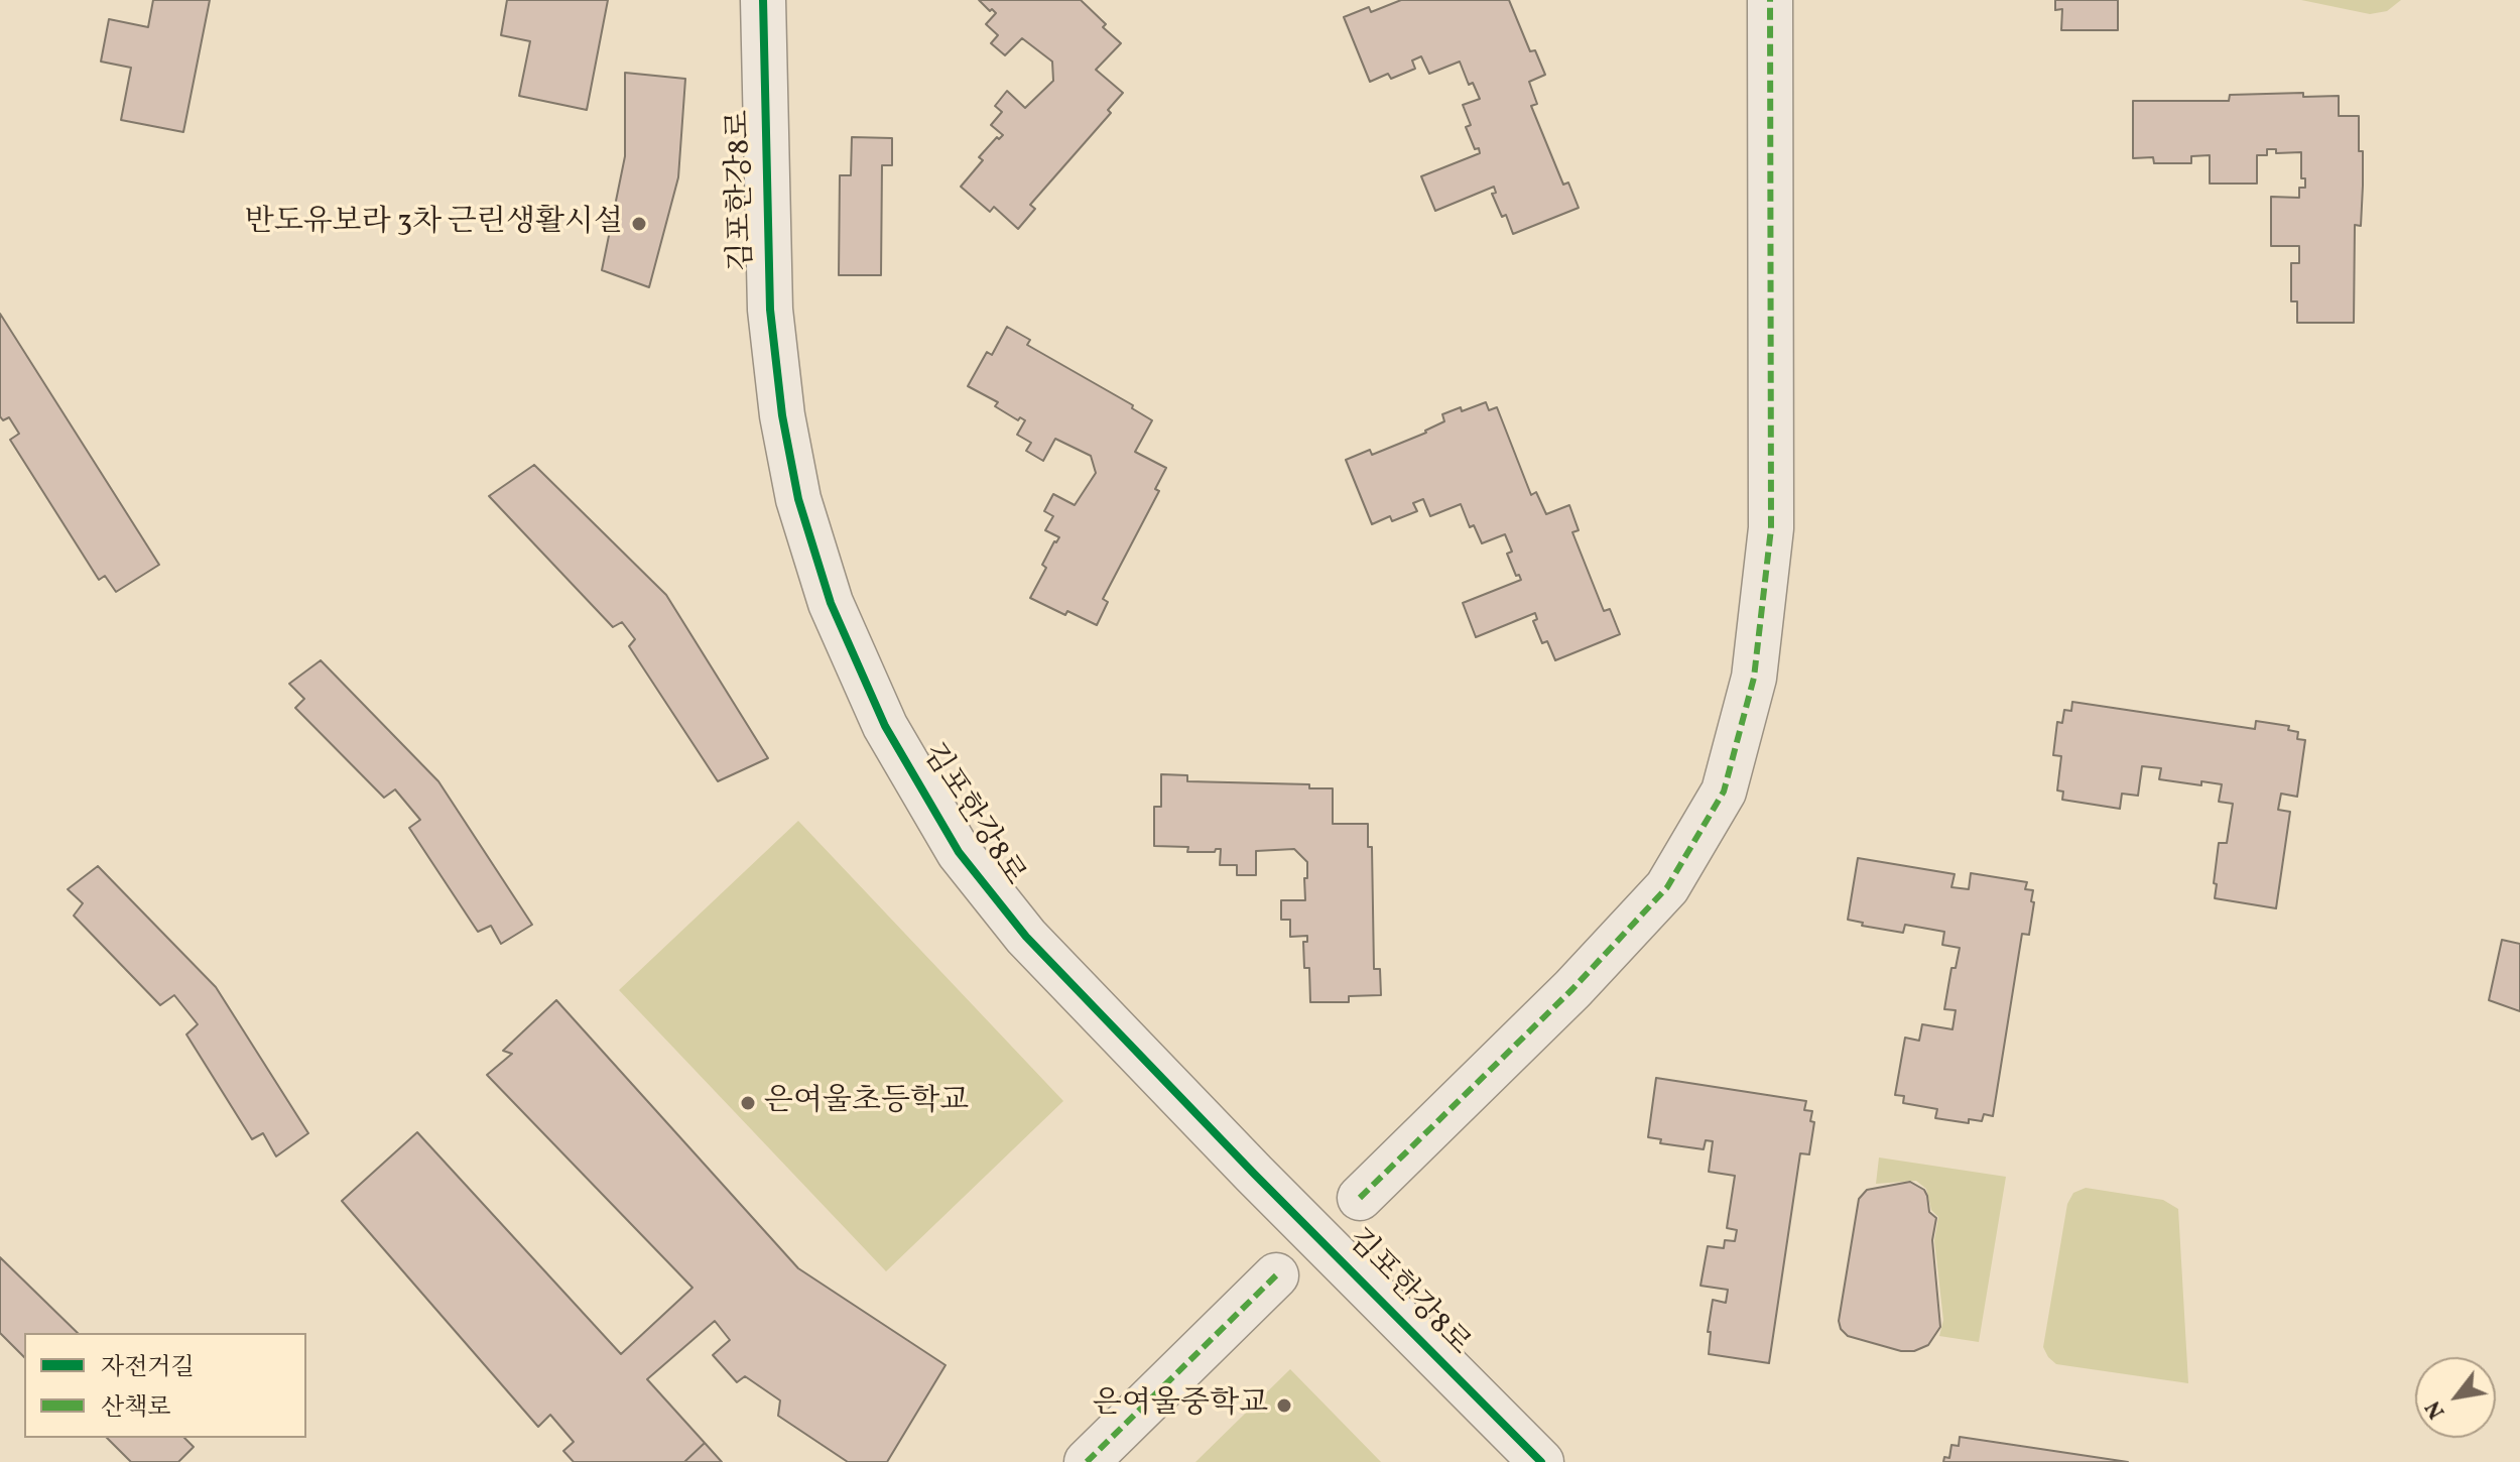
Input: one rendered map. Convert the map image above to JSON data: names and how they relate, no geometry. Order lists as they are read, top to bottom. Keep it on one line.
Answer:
{"streets":{"street":["김포한강8로"]},"places":["반도유보라 3차 근린생활시설","은여울초등학교","은여울중학교"],"legend":["자전거길","산책로"],"north":"bottom left"}
